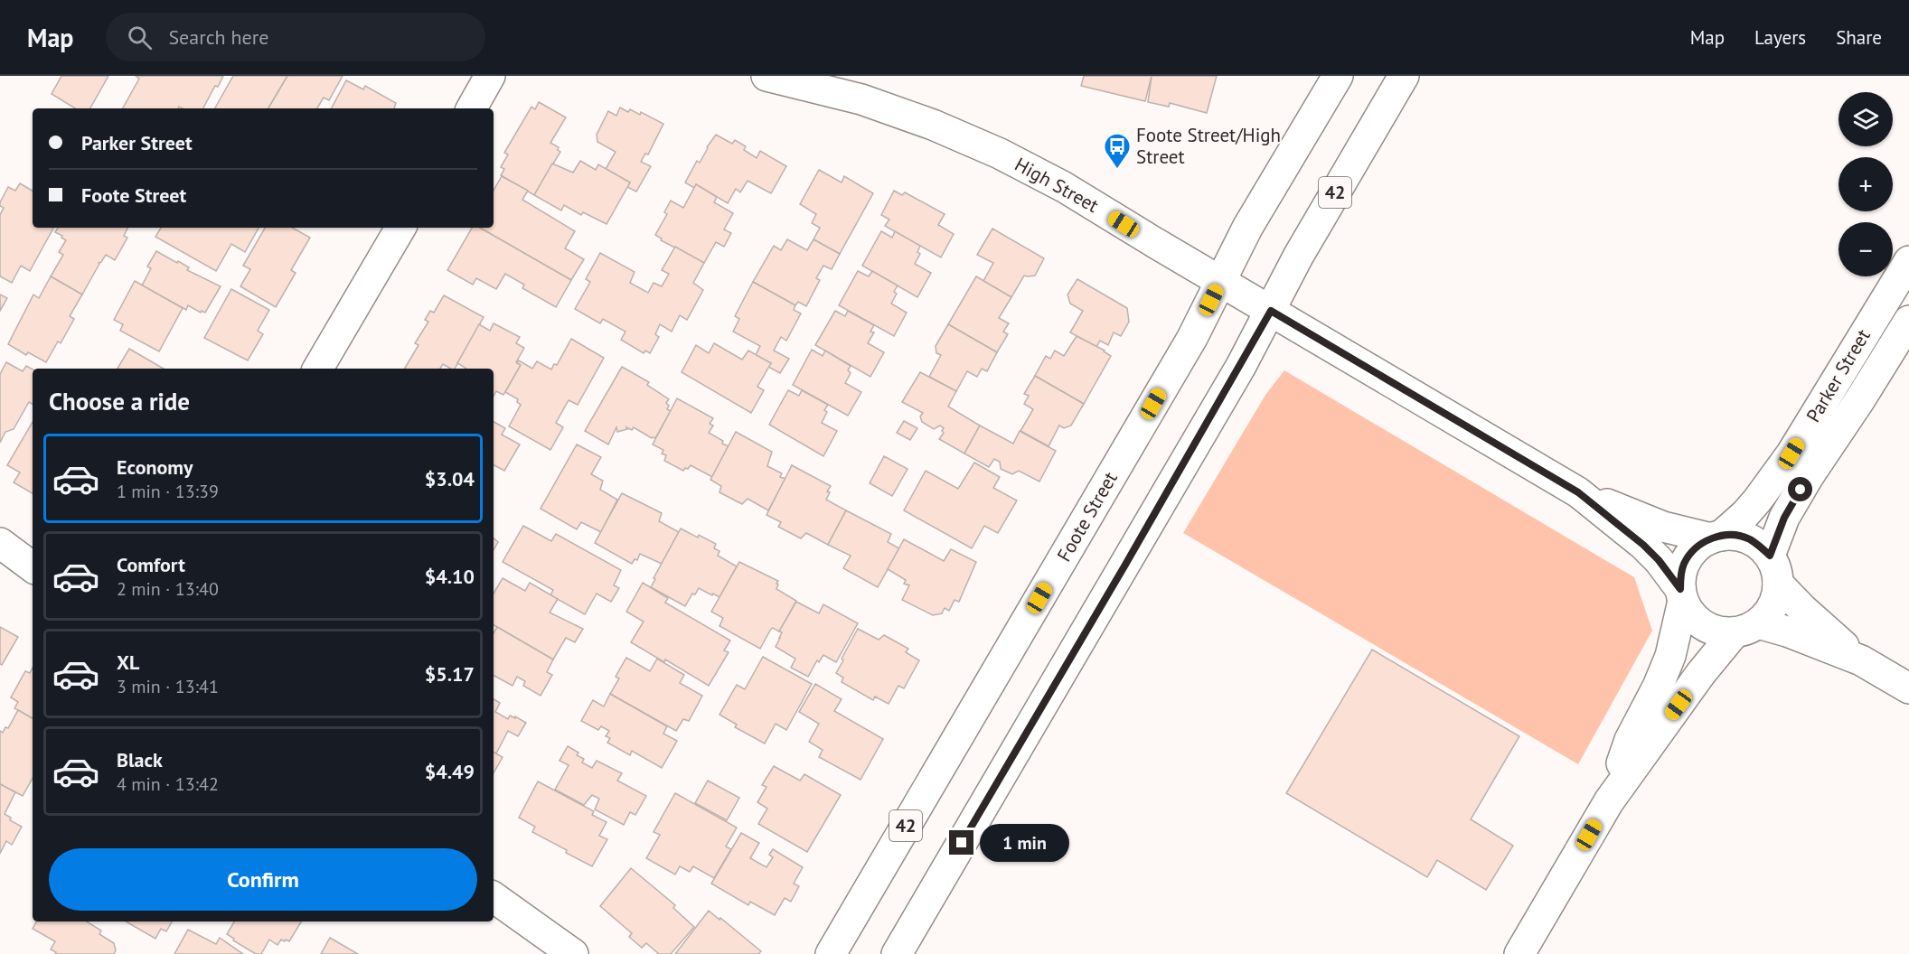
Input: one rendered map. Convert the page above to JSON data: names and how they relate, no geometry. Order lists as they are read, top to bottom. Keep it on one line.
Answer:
{"streets":{"main road":["High Street","42","Parker Street","Foote Street"]},"crossings":[["High Street","42"],["High Street","Parker Street"],["High Street","Foote Street"]],"places":{"bus stop":["Foote Street/High Street"]},"page":{"header":"Map","search":"Search here","nav":["Map","Layers","Share"],"map_buttons":["+","−"],"banner":["Parker Street","Foote Street"],"heading":"Choose a ride","list":[{"name":"Economy","note":"1 min · 13:39","value":"$3.04"},{"name":"Comfort","note":"2 min · 13:40","value":"$4.10"},{"name":"XL","note":"3 min · 13:41","value":"$5.17"},{"name":"Black","note":"4 min · 13:42","value":"$4.49"}],"bubble":"1 min","buttons":"Confirm"}}
